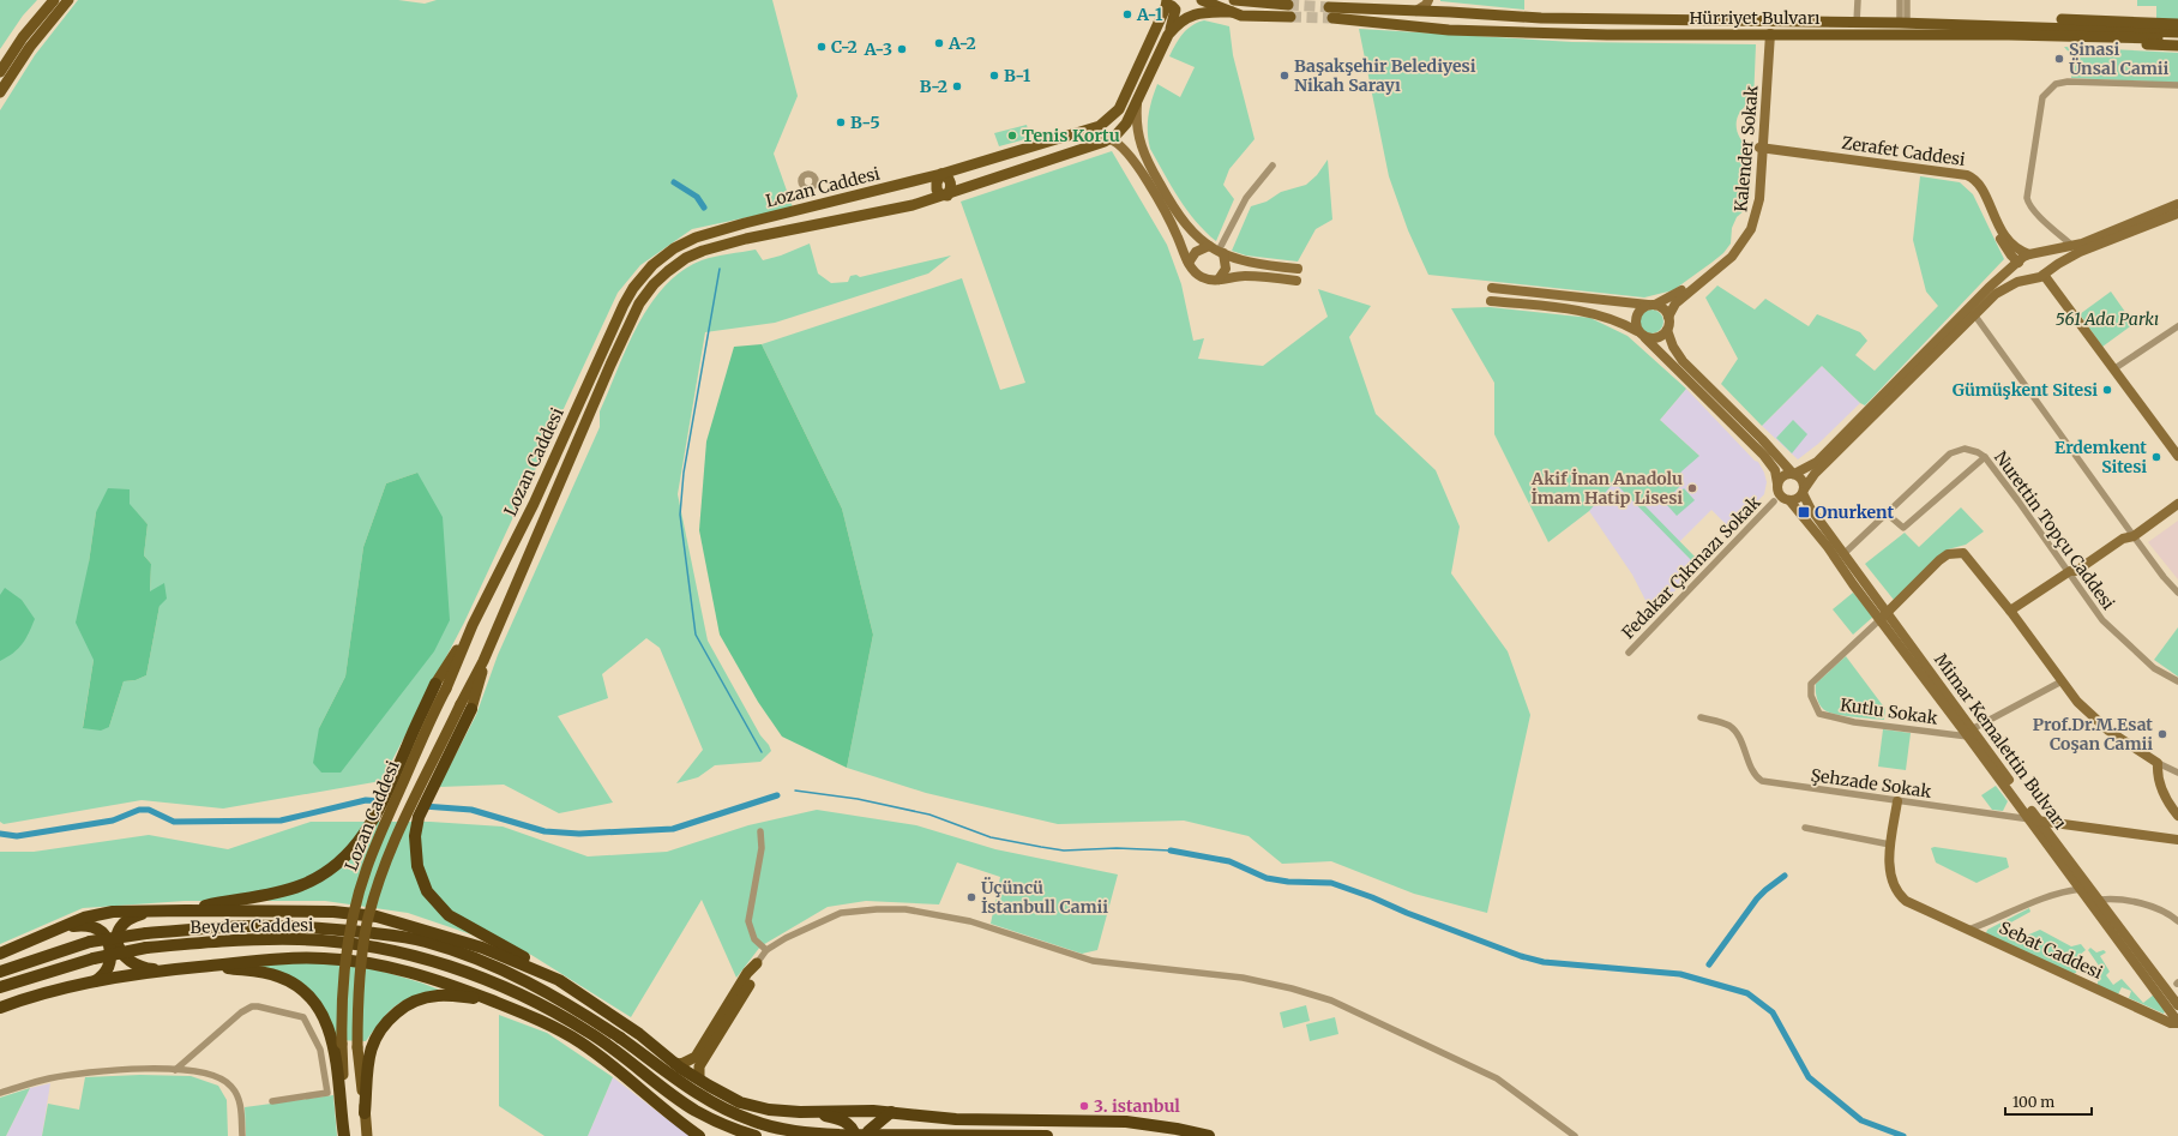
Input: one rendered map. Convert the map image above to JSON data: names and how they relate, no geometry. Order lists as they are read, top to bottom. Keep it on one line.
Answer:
{"streets":{"highway":["Beyder Caddesi"],"main road":["Hürriyet Bulvarı","Lozan Caddesi"],"street":["Kalender Sokak","Zerafet Caddesi","Nurettin Topçu Caddesi","Fedakar Çıkmazı Sokak","Kutlu Sokak","Şehzade Sokak","Sebat Caddesi"]},"crossings":[["Hürriyet Bulvarı","Kalender Sokak"],["Kalender Sokak","Zerafet Caddesi"]],"parks":["561 Ada Parkı"],"places":{"other":["A-1","A-2","C-2","A-3","Şinasi Ünsal Camii","B-1","Başakşehir Belediyesi Nikah Sarayı","B-2","B-5","Tenis Kortu","Gümüşkent Sitesi","Erdemkent Sitesi","Akif İnan Anadolu İmam Hatip Lisesi","Prof.Dr.M.Esat Coşan Camii","Üçüncü İstanbull Camii","3. istanbul"],"transit":["Onurkent"]},"scale_bar":"100 m"}
